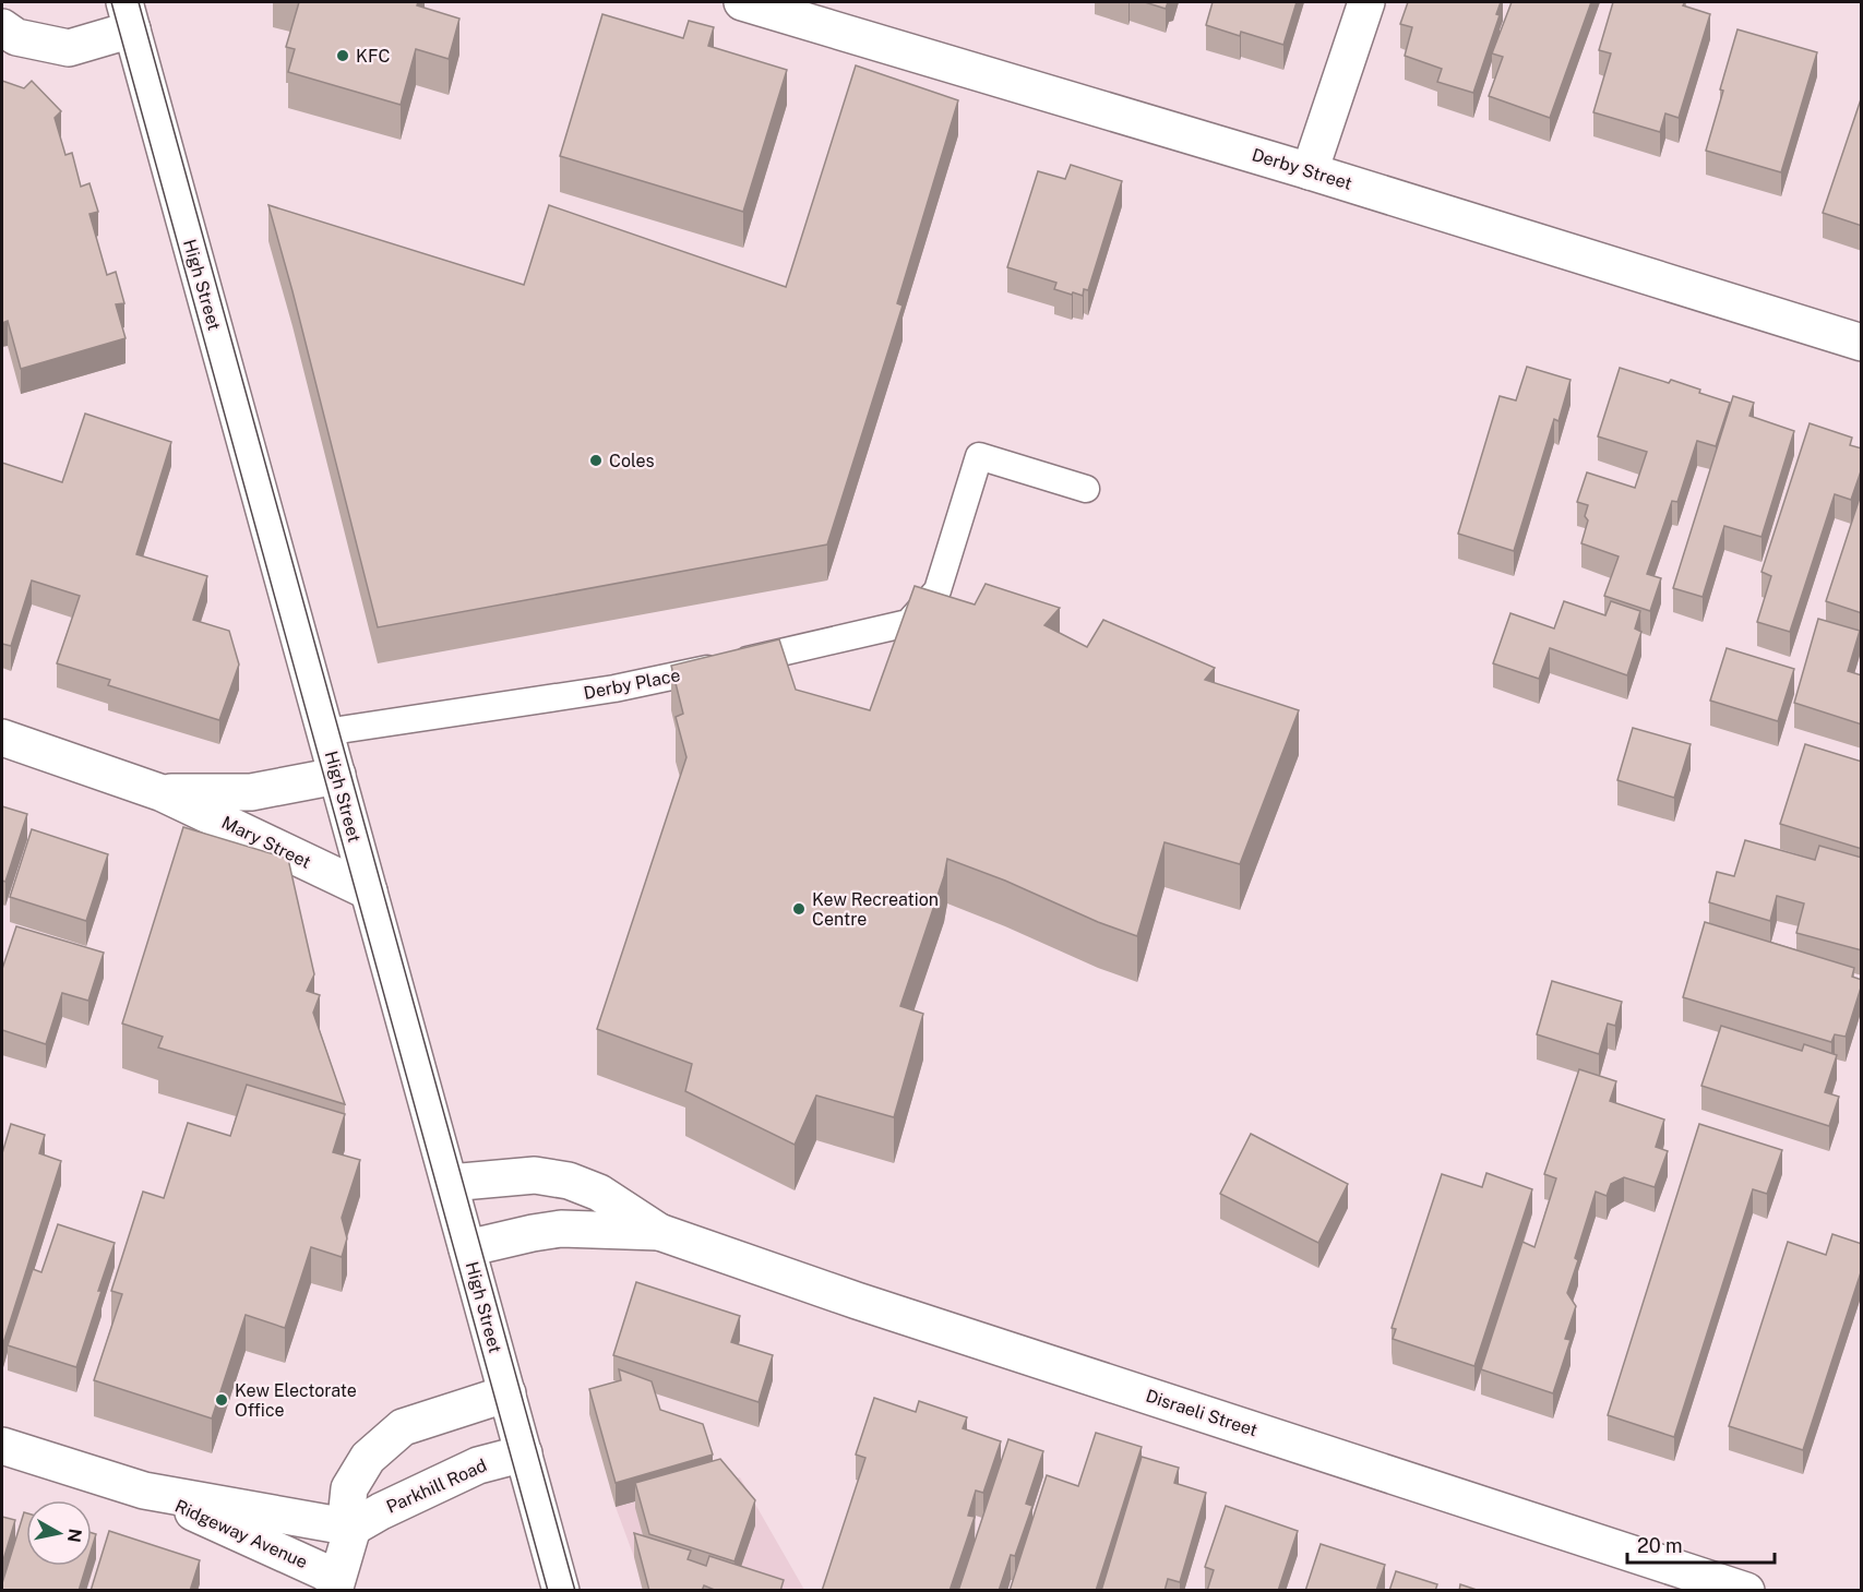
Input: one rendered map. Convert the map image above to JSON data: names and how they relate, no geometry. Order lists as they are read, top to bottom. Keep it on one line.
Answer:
{"streets":{"street":["Derby Street","High Street","Mary Street","Disraeli Street","Parkhill Road","Ridgeway Avenue"],"lane":["Derby Place"]},"crossings":[["High Street","Derby Place"],["High Street","Mary Street"],["High Street","Disraeli Street"],["High Street","Parkhill Road"],["Parkhill Road","Ridgeway Avenue"]],"places":["KFC","Coles","Kew Recreation Centre","Kew Electorate Office"],"scale_bar":"20 m","north":"right"}
